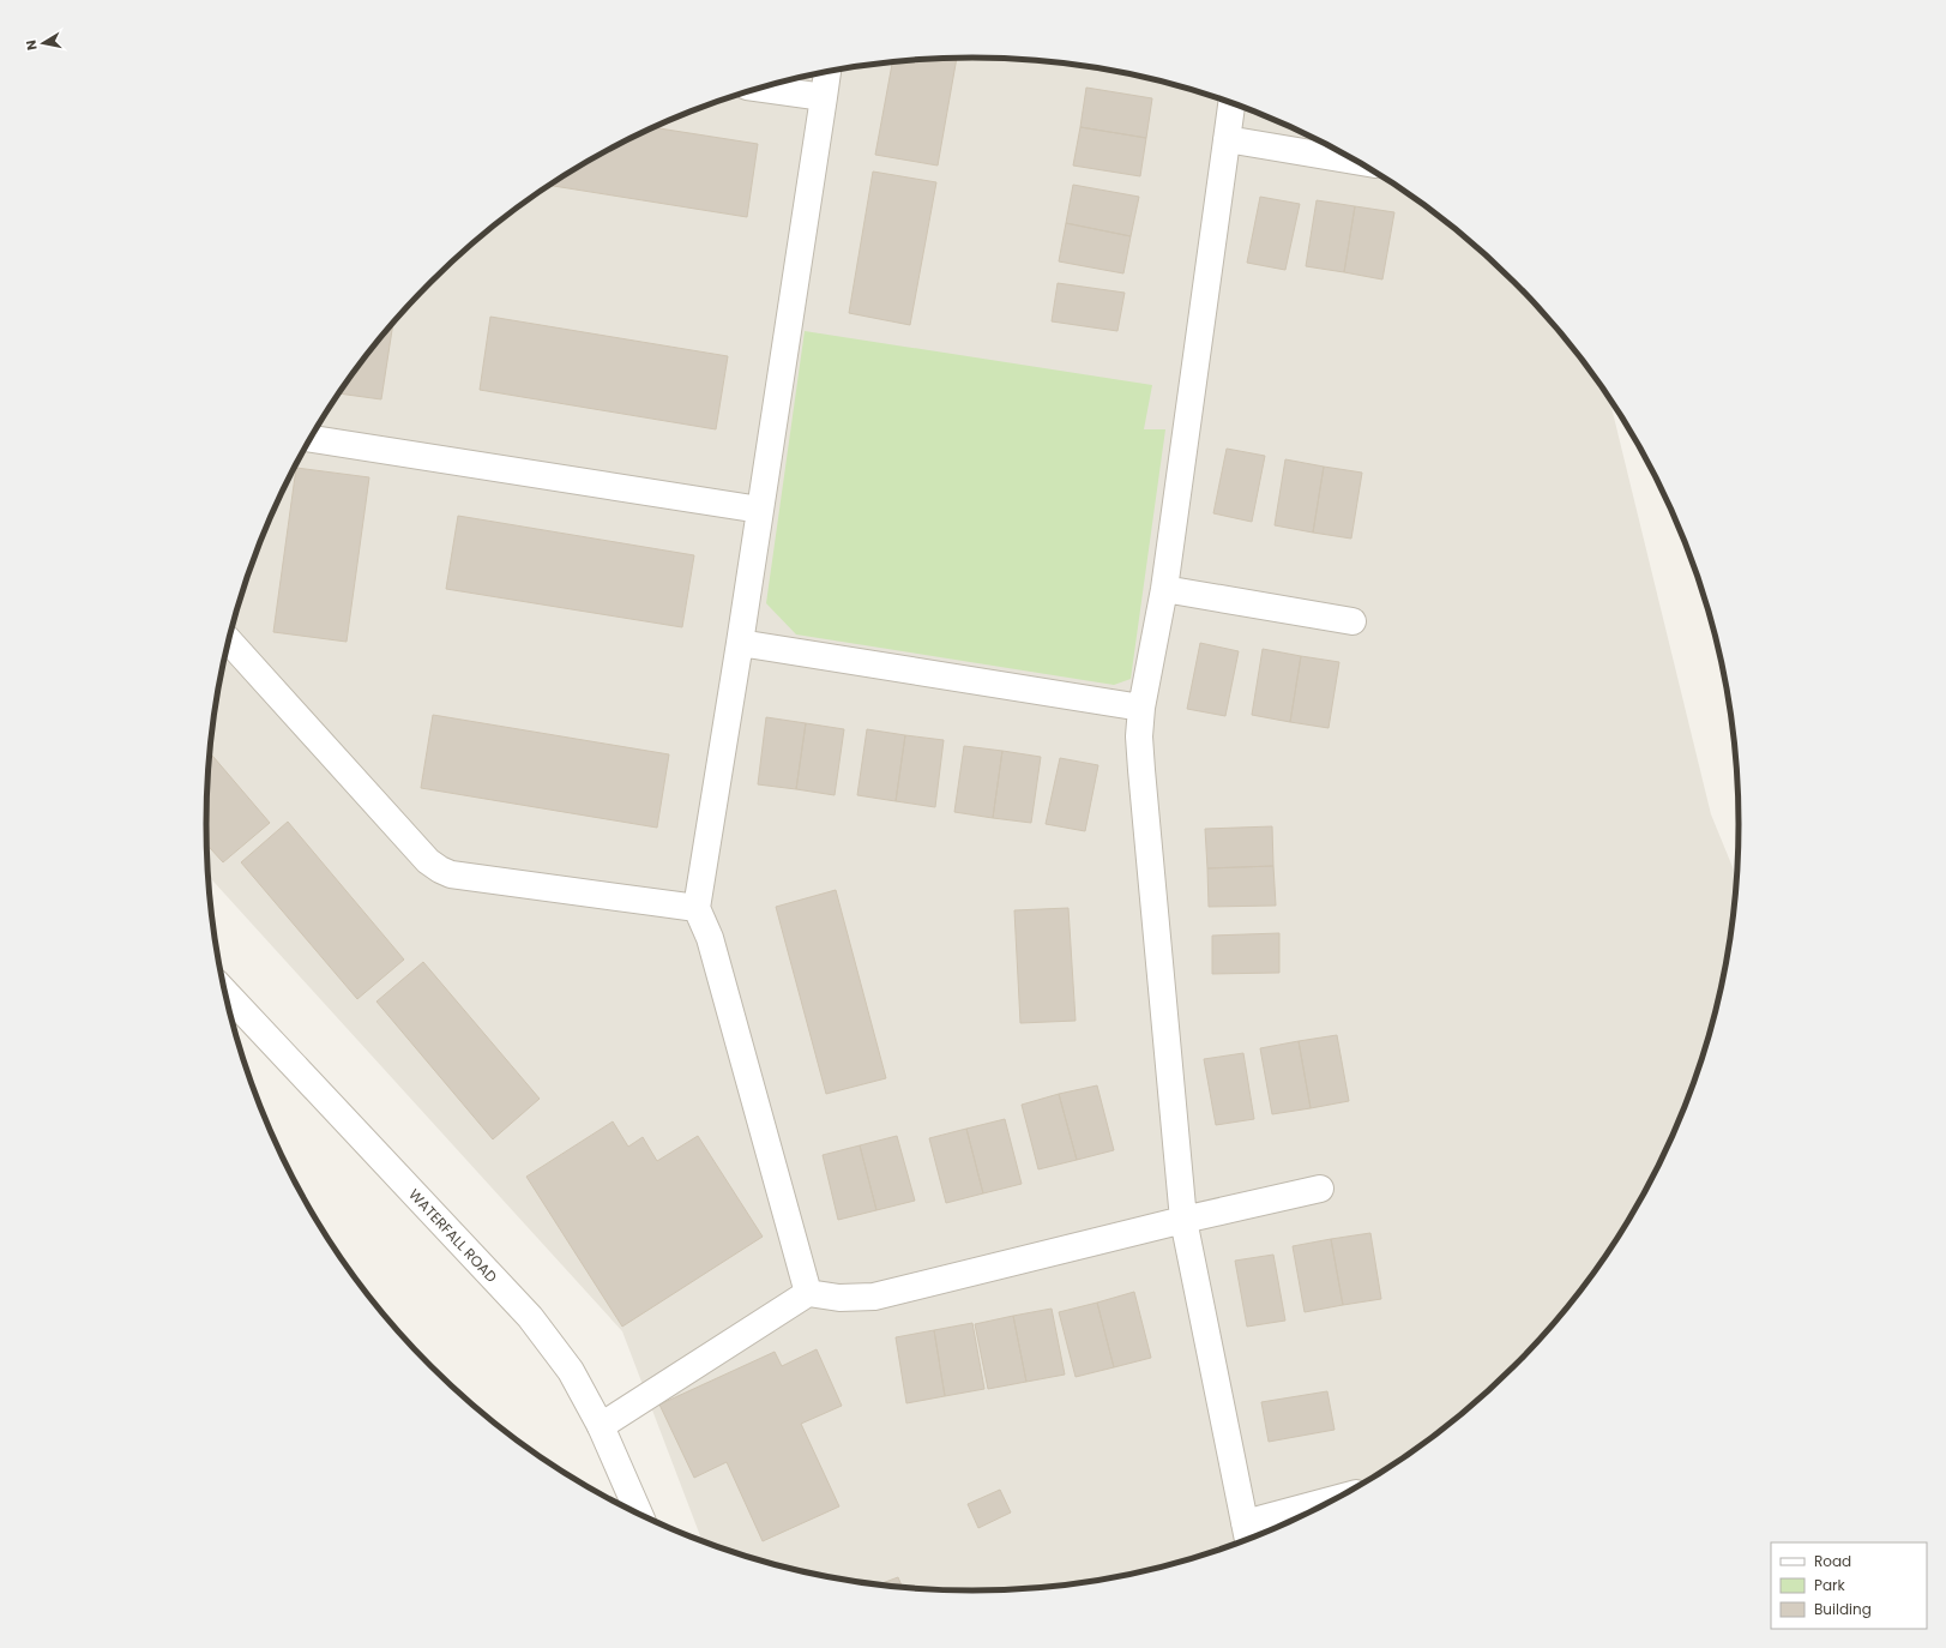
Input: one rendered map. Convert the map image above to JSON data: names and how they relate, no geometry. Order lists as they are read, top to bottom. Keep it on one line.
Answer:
{"streets":{"street":["WATERFALL ROAD"]},"legend":["Road","Park","Building"],"north":"left"}
